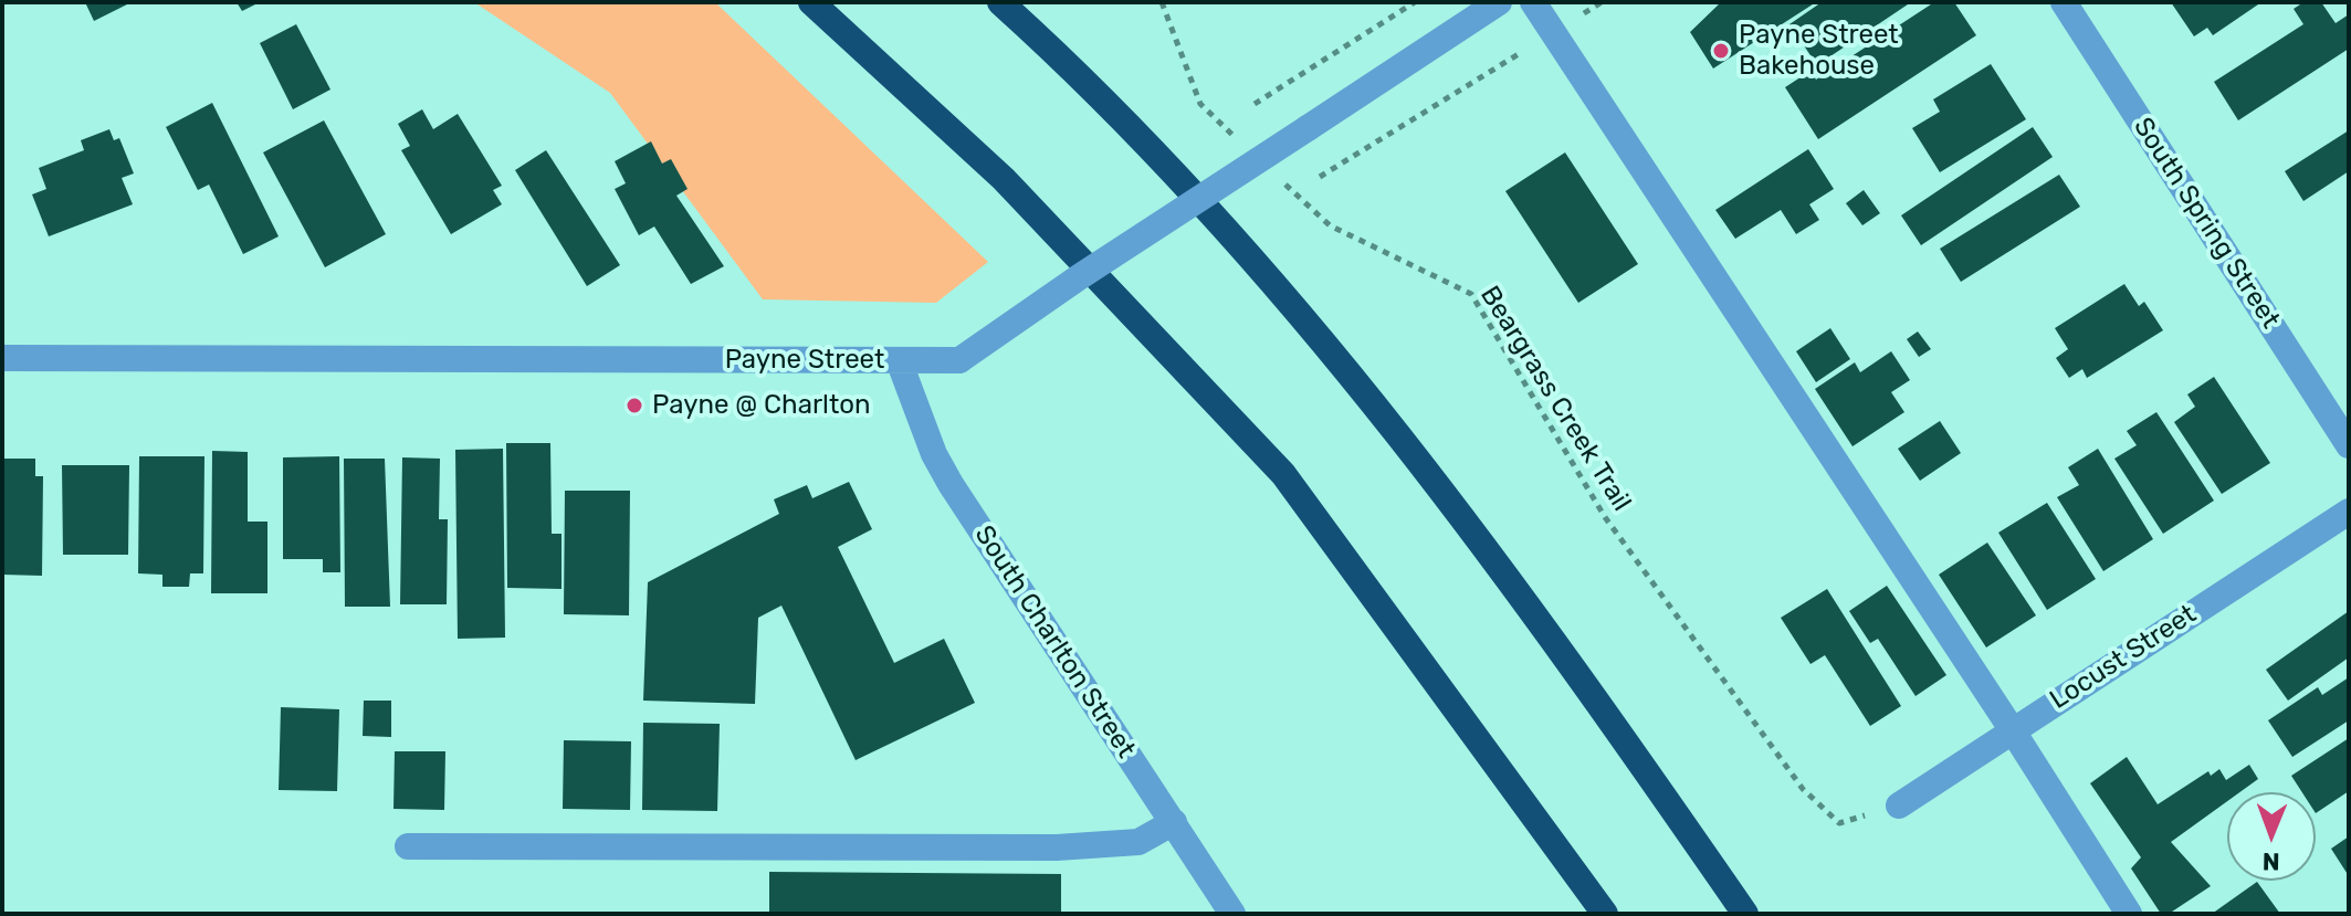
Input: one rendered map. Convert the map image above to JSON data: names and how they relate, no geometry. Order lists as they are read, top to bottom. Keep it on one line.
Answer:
{"streets":{"street":["South Spring Street","Payne Street","South Charlton Street","Locust Street"],"path":["Beargrass Creek Trail"]},"crossings":[["Payne Street","South Charlton Street"],["Beargrass Creek Trail","Locust Street"]],"places":["Payne Street Bakehouse","Payne @ Charlton"],"north":"bottom"}
